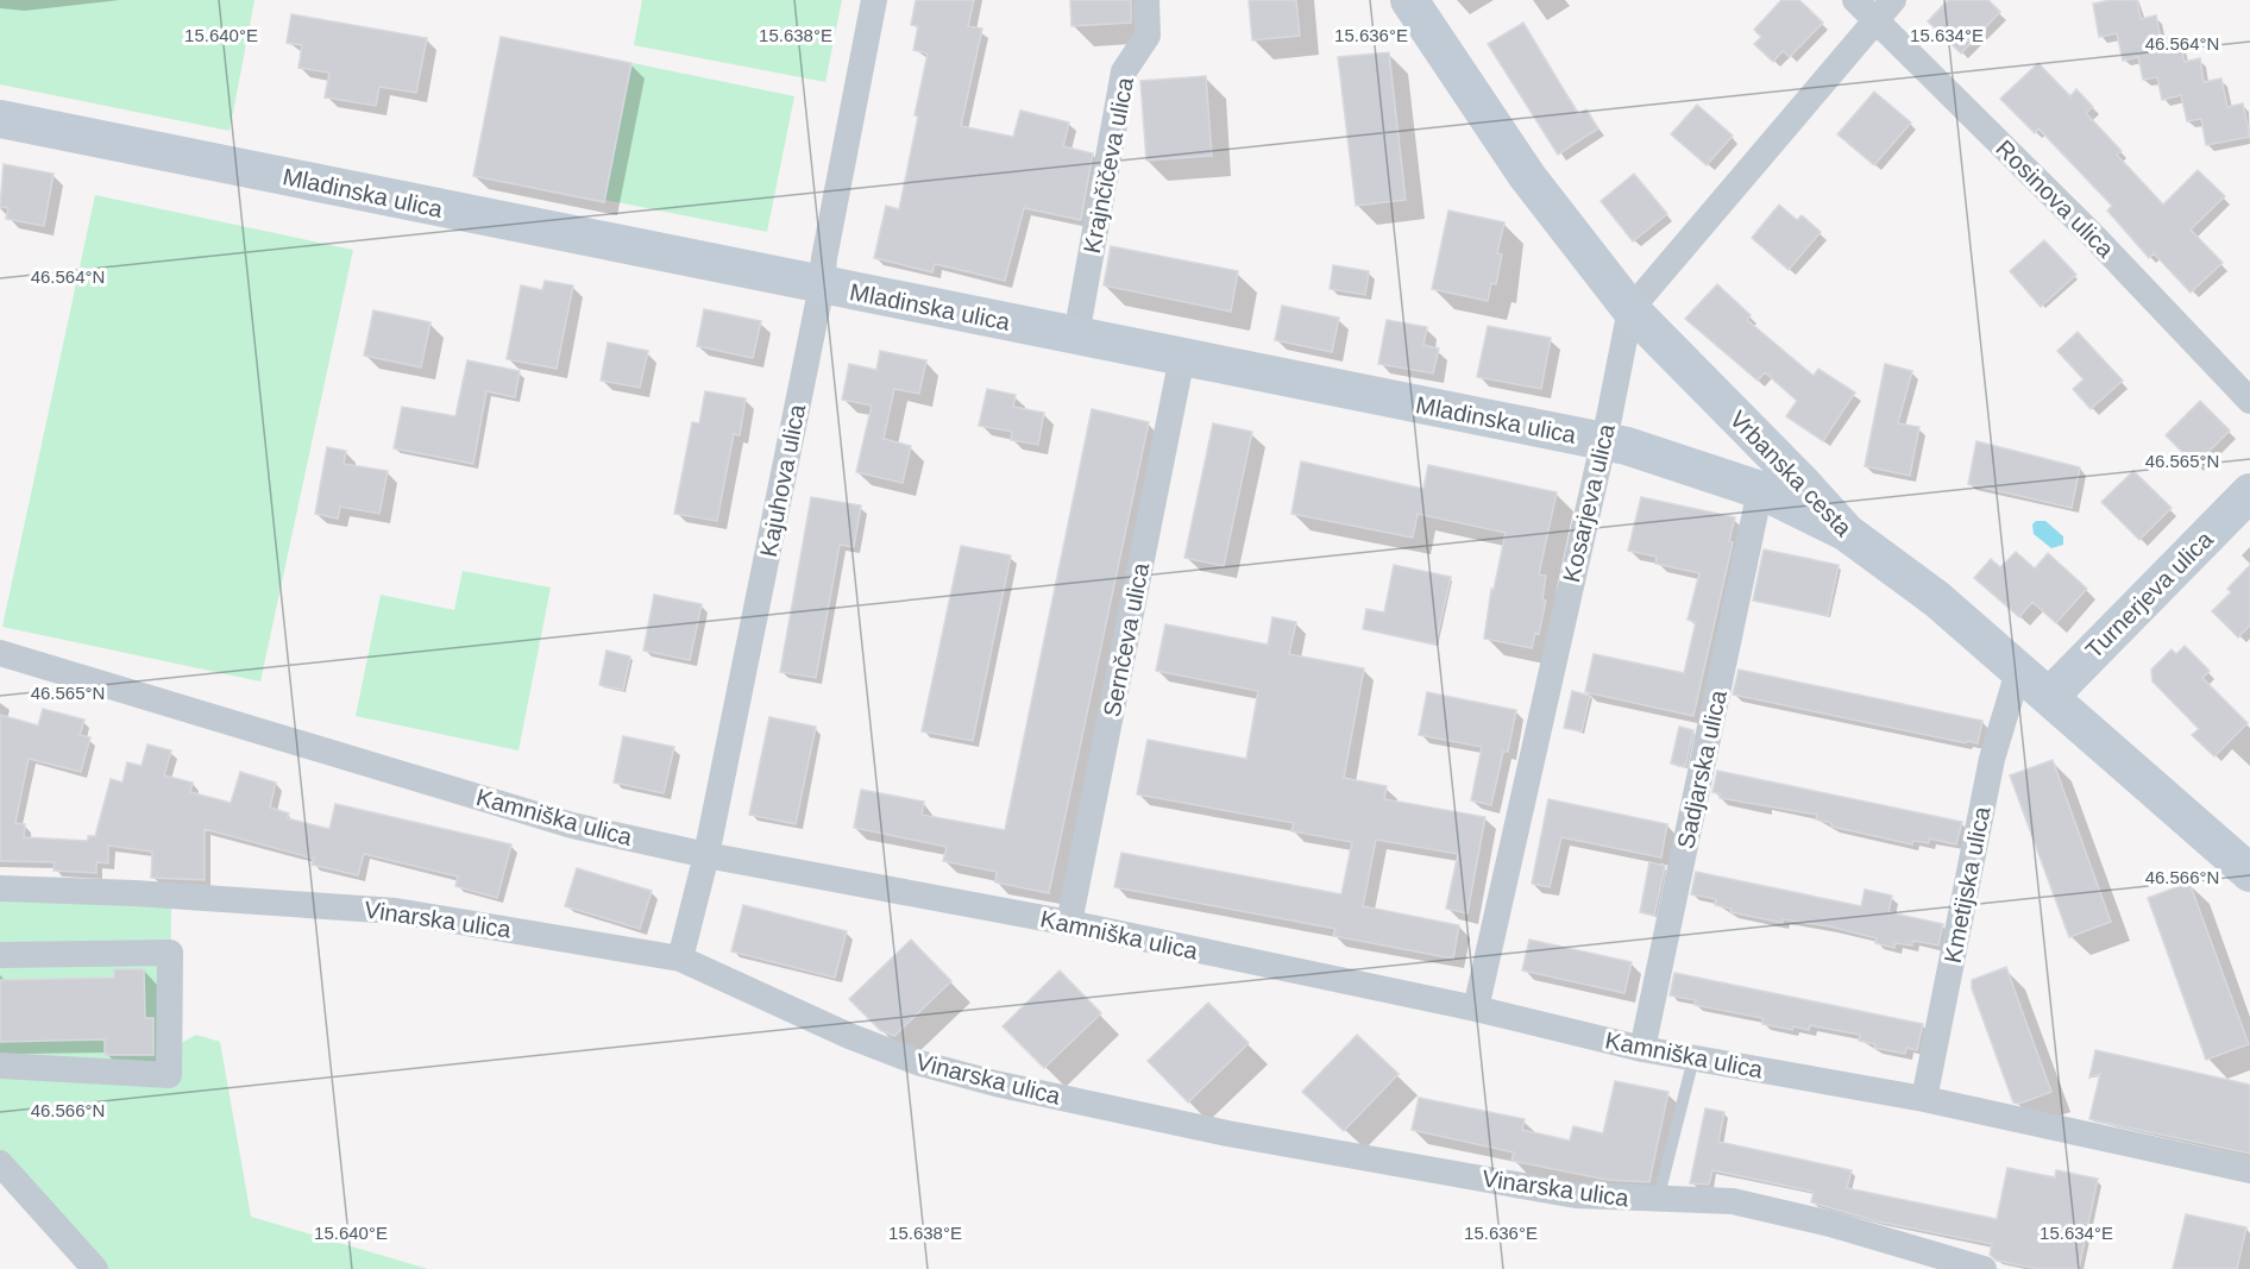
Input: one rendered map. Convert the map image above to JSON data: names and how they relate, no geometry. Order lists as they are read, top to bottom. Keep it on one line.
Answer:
{"streets":{"street":["Krajnčičeva ulica","Mladinska ulica","Rosinova ulica","Vrbanska cesta","Kajuhova ulica","Kosarjeva ulica","Turnerjeva ulica","Sernčeva ulica","Sadjarska ulica","Kamniška ulica","Kmetijska ulica","Vinarska ulica"]},"crossings":[["Krajnčičeva ulica","Mladinska ulica"],["Mladinska ulica","Vrbanska cesta"],["Mladinska ulica","Kajuhova ulica"],["Mladinska ulica","Kosarjeva ulica"],["Mladinska ulica","Sernčeva ulica"],["Mladinska ulica","Sadjarska ulica"],["Rosinova ulica","Kosarjeva ulica"],["Vrbanska cesta","Kosarjeva ulica"],["Vrbanska cesta","Turnerjeva ulica"],["Vrbanska cesta","Kmetijska ulica"],["Kajuhova ulica","Kamniška ulica"],["Kajuhova ulica","Vinarska ulica"],["Kosarjeva ulica","Kamniška ulica"],["Sernčeva ulica","Kamniška ulica"],["Sadjarska ulica","Kamniška ulica"],["Kamniška ulica","Kmetijska ulica"]],"coordinates":["15.640°E","15.638°E","15.636°E","15.634°E","46.564°N","46.565°N","46.566°N"]}
